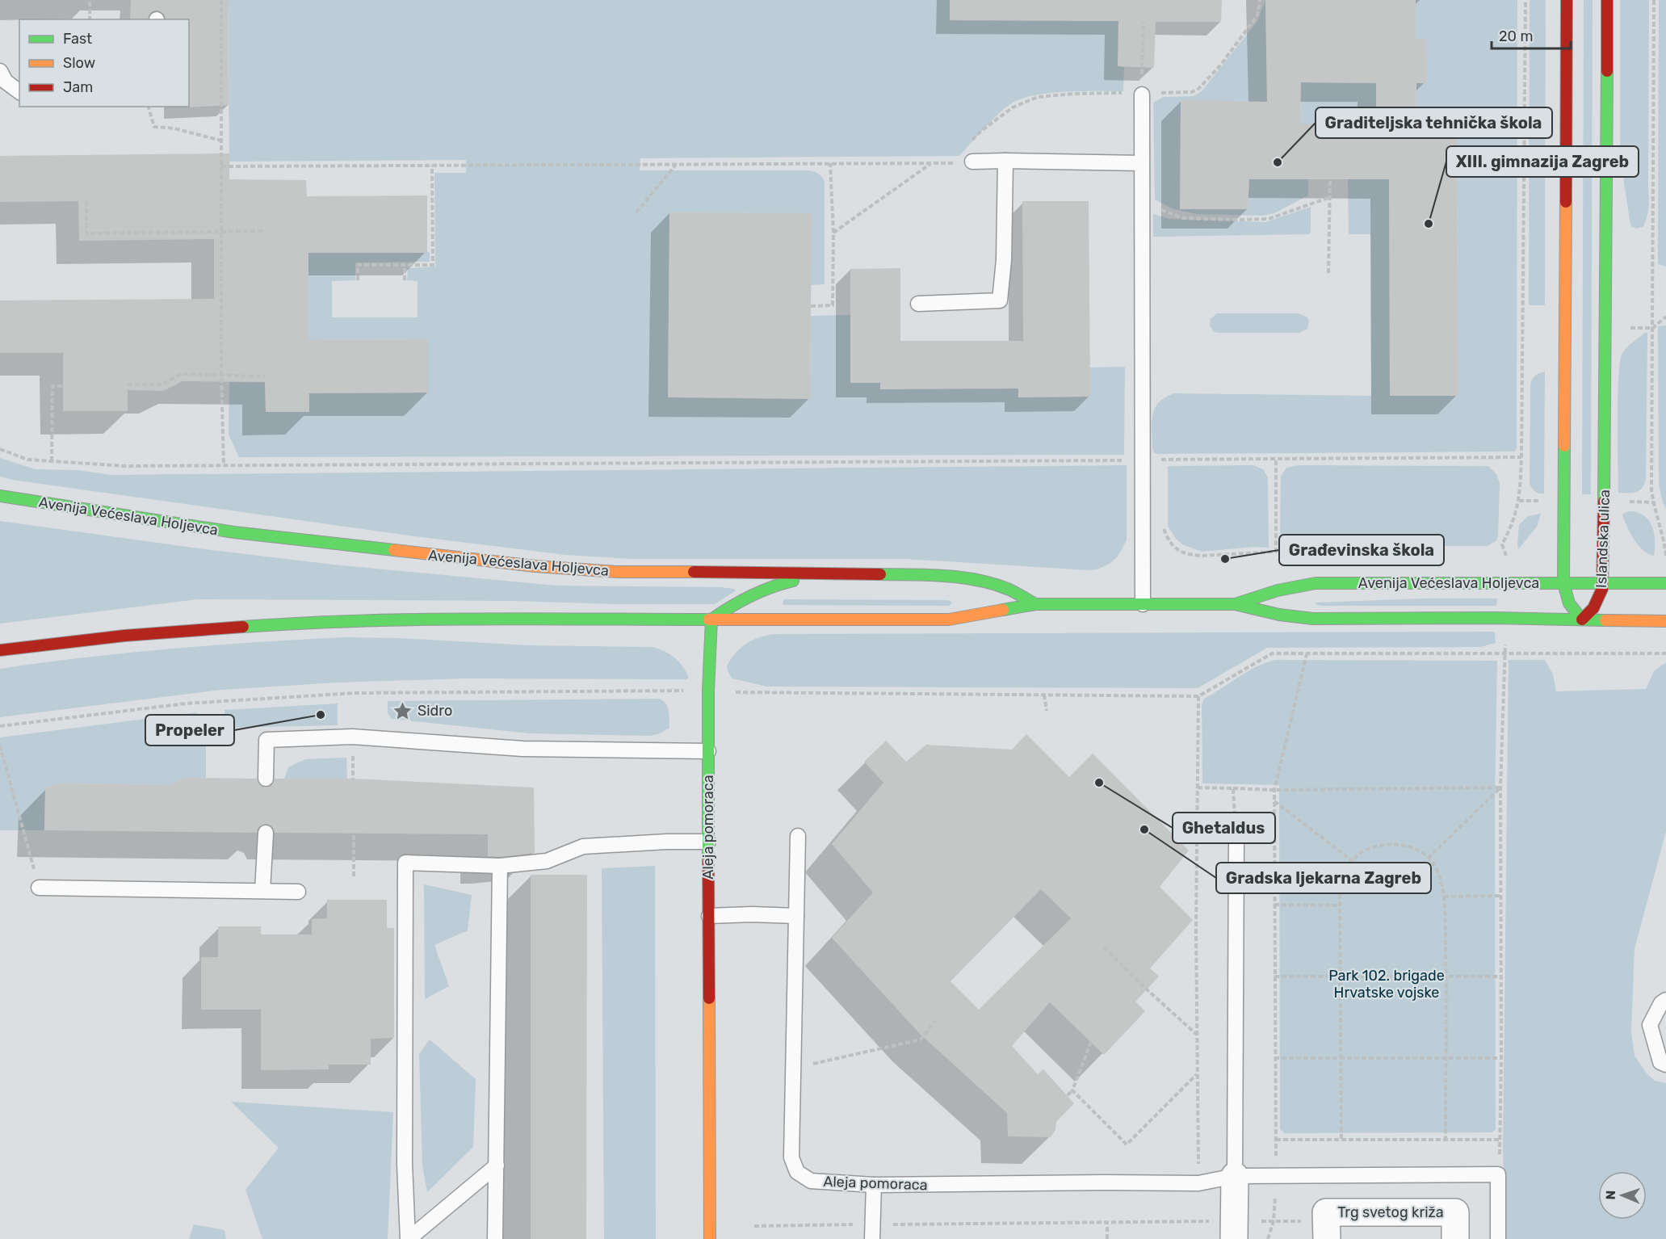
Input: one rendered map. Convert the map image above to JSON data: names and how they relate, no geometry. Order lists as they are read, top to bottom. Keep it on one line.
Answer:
{"streets":{"street":["Avenija Većeslava Holjevca","Islandska ulica","Aleja pomoraca","Trg svetog križa"]},"crossings":[["Avenija Većeslava Holjevca","Islandska ulica"],["Avenija Većeslava Holjevca","Aleja pomoraca"]],"parks":["Park 102. brigade Hrvatske vojske"],"places":{"other":["Graditeljska tehnička škola","XIII. gimnazija Zagreb","Građevinska škola","Propeler","Ghetaldus","Gradska ljekarna Zagreb"],"place":["Sidro"]},"legend":["Fast","Slow","Jam"],"scale_bar":"20 m","north":"left"}
